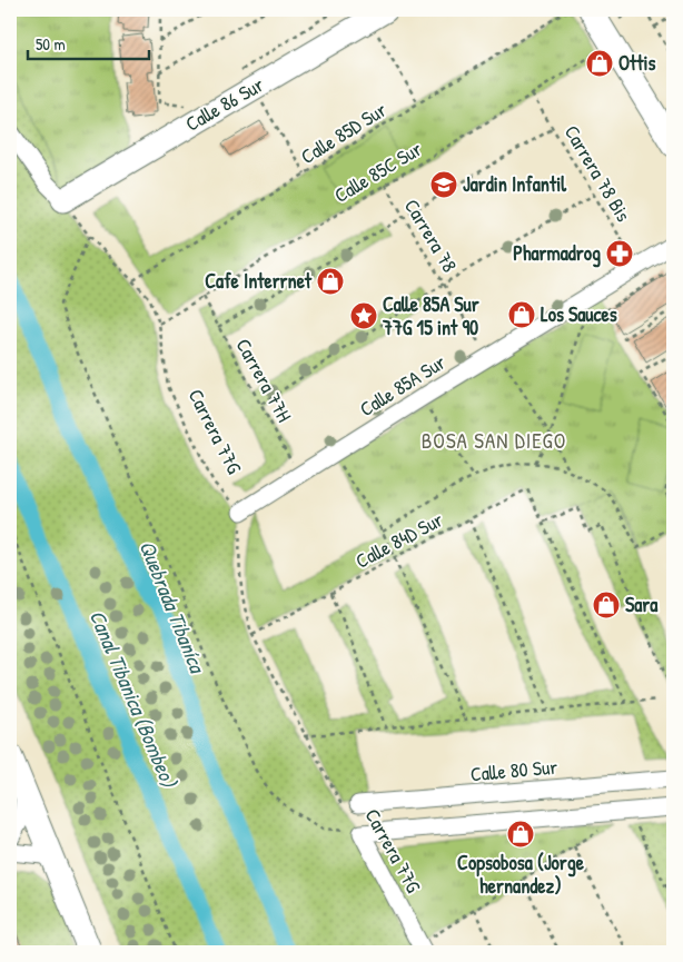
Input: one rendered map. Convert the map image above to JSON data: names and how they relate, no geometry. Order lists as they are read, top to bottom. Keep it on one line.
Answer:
{"streets":{"street":["Calle 86 Sur","Calle 85A Sur","Carrera 77G","Calle 80 Sur"],"path":["Calle 85D Sur","Calle 85C Sur","Carrera 78 Bis","Carrera 78","Carrera 77H","Calle 84D Sur"]},"crossings":[["Calle 86 Sur","Carrera 77G"],["Calle 85D Sur","Carrera 77G"],["Calle 85C Sur","Carrera 78 Bis"],["Calle 85C Sur","Carrera 78"],["Calle 85C Sur","Carrera 77H"],["Calle 85C Sur","Carrera 77G"],["Carrera 78 Bis","Calle 85A Sur"],["Carrera 78","Calle 85A Sur"],["Carrera 77H","Calle 85A Sur"],["Calle 85A Sur","Carrera 77G"],["Carrera 77G","Calle 84D Sur"]],"districts":["BOSA SAN DIEGO"],"water":["Quebrada Tibaníca","Canal Tibanica (Bombeo)"],"places":{"shop":["Ottis","Cafe Interrnet","Los Sauces","Sara","Copsobosa (Jorge hernandez)"],"school or university":["Jardin Infantil"],"pharmacy":["Pharmadrog"],"place":["Calle 85A Sur 77G 15 int 90"]},"scale_bar":"50 m"}
